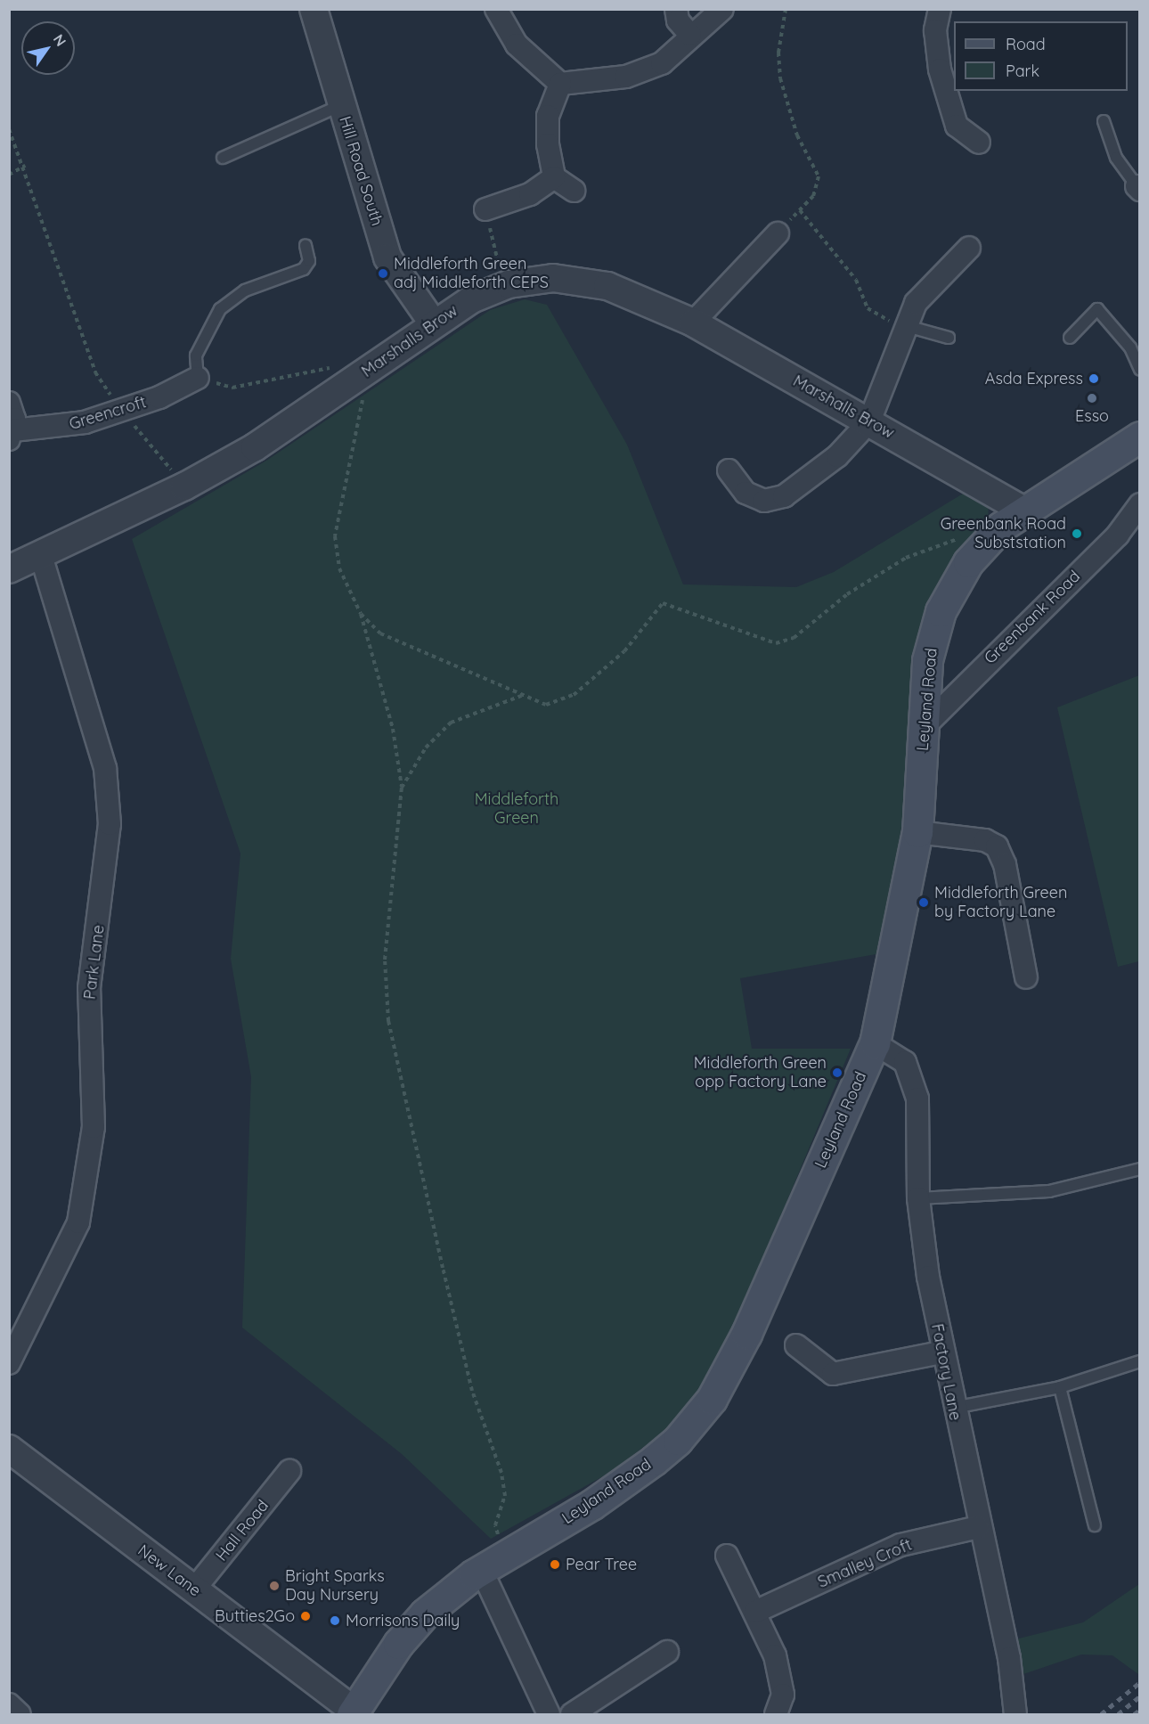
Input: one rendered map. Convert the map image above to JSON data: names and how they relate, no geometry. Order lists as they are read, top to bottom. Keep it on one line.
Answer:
{"streets":{"main road":["Leyland Road"],"street":["Hill Road South","Marshalls Brow","Greencroft","Greenbank Road","Park Lane","Factory Lane","Hall Road","Smalley Croft","New Lane"]},"crossings":[["Hill Road South","Marshalls Brow"],["Marshalls Brow","Leyland Road"],["Marshalls Brow","Park Lane"],["Greenbank Road","Leyland Road"],["Leyland Road","Factory Lane"],["Leyland Road","New Lane"],["Factory Lane","Smalley Croft"],["Hall Road","New Lane"]],"parks":["Middleforth Green"],"places":["Middleforth Green adj Middleforth CEPS","Asda Express","Esso","Greenbank Road Subststation","Middleforth Green by Factory Lane","Middleforth Green opp Factory Lane","Pear Tree","Bright Sparks Day Nursery","Butties2Go","Morrisons Daily"],"legend":["Road","Park"],"north":"top right"}
